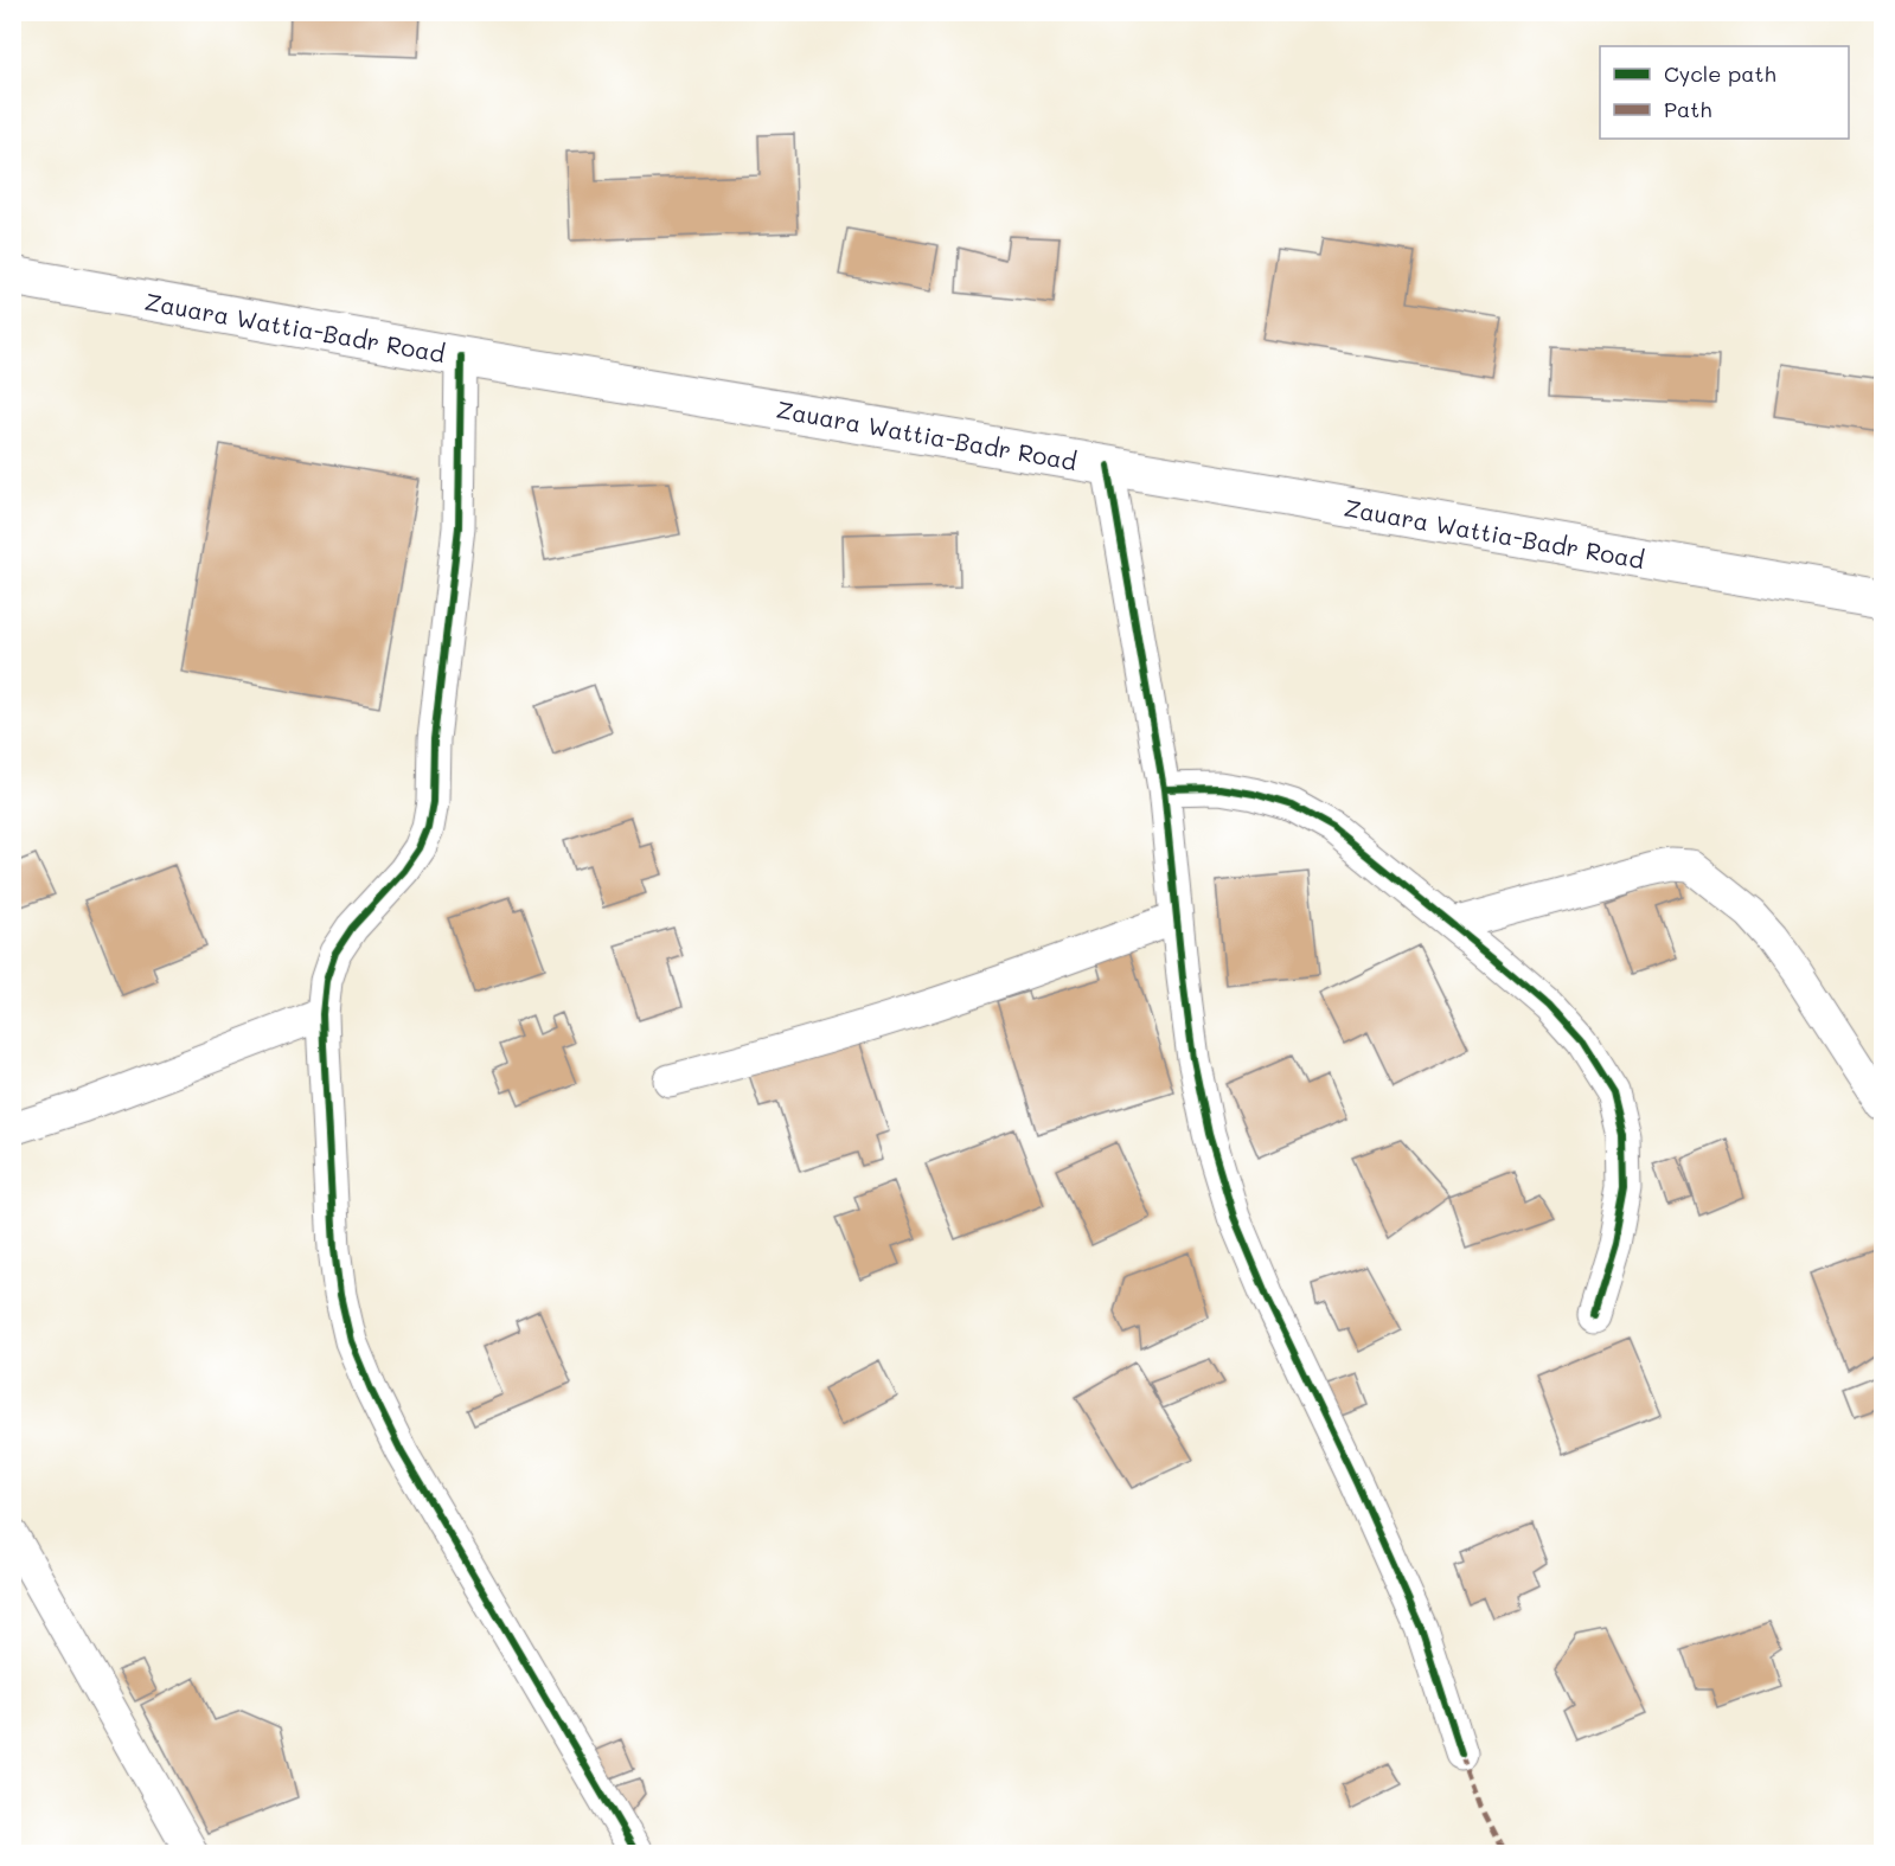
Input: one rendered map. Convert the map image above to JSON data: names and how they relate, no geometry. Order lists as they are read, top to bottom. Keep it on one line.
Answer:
{"streets":{"highway":["Zauara Wattia-Badr Road"]},"legend":["Cycle path","Path"]}
